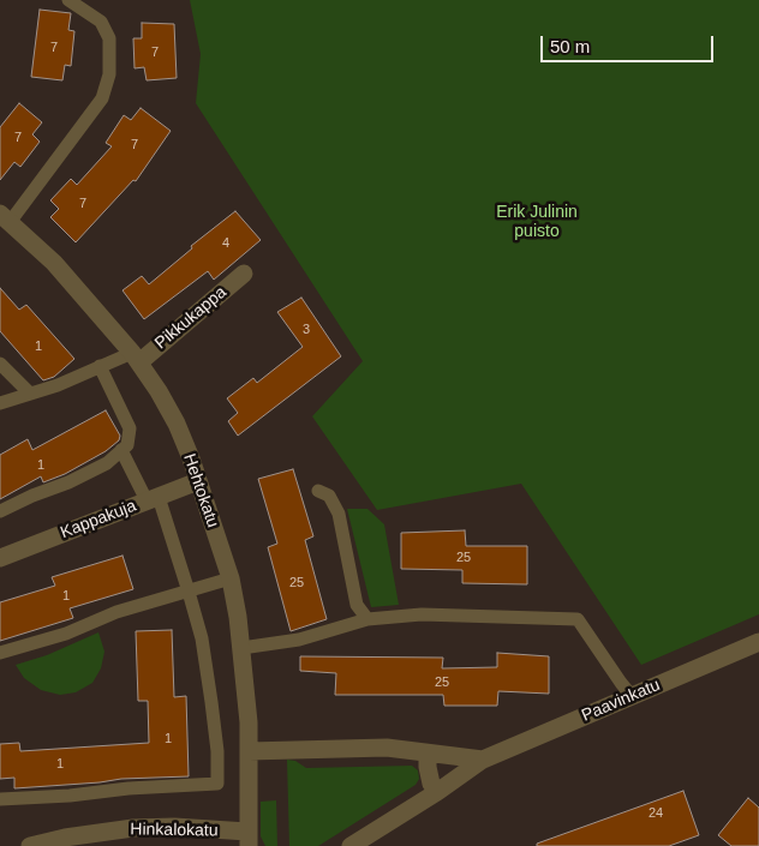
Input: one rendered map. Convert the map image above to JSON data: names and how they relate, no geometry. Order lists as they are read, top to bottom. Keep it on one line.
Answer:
{"streets":{"street":["Pikkukappa","Hehtokatu","Kappakuja","Paavinkatu","Hinkalokatu"]},"crossings":[["Pikkukappa","Hehtokatu"],["Hehtokatu","Kappakuja"],["Hehtokatu","Paavinkatu"],["Hehtokatu","Hinkalokatu"]],"parks":["Erik Julinin puisto"],"house_numbers":["7","7","7","7","7","4","3","1","1","25","25","1","25","1","1","24"],"scale_bar":"50 m"}
